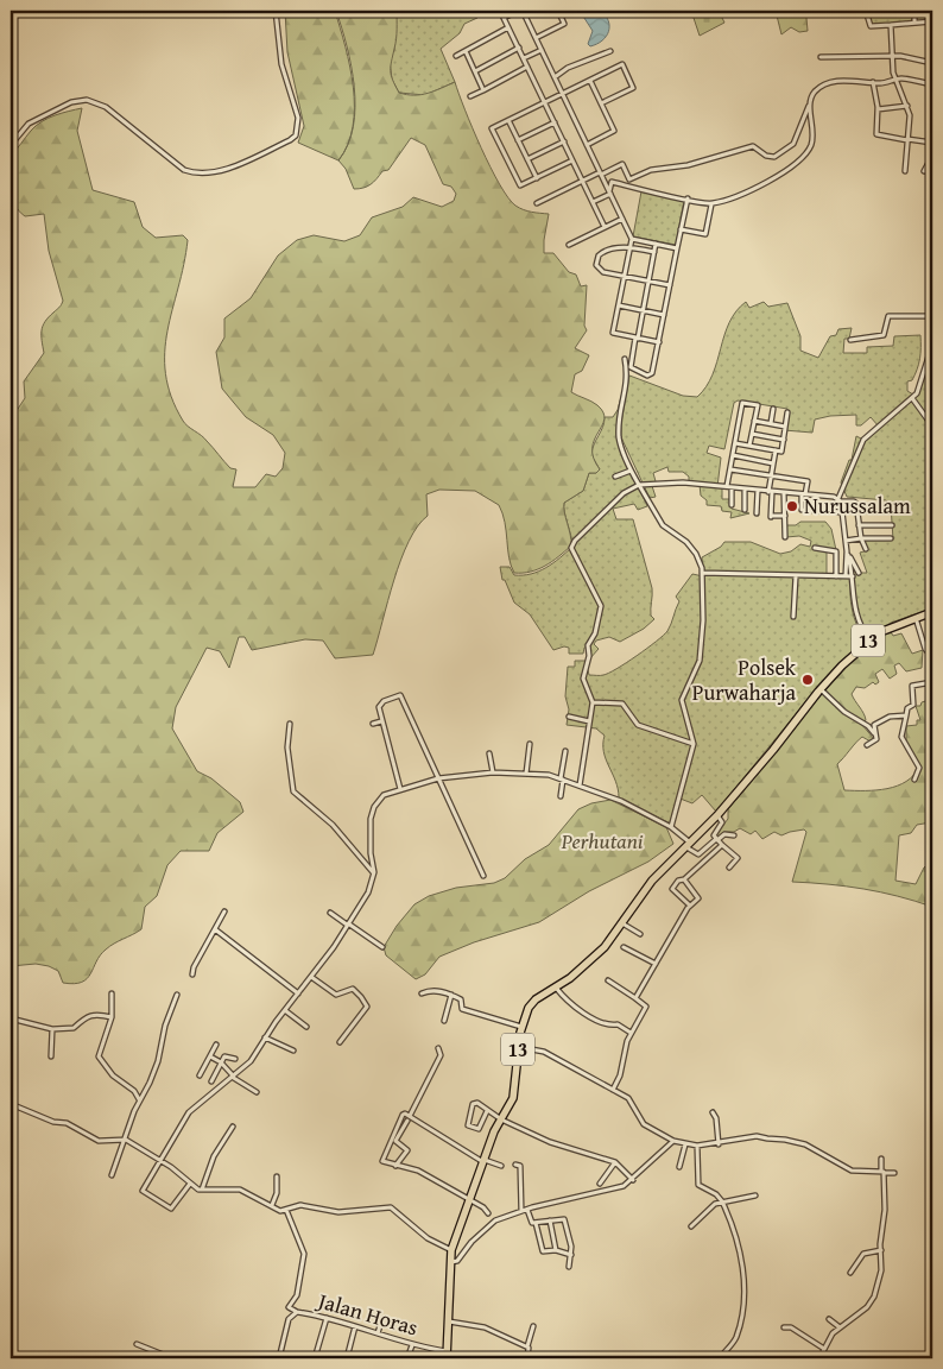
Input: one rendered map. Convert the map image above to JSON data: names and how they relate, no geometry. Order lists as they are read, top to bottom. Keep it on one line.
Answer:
{"streets":{"highway":["13"],"street":["Jalan Horas"]},"crossings":[["13","Jalan Horas"]],"parks":["Perhutani"],"places":["Nurussalam","Polsek Purwaharja"]}
